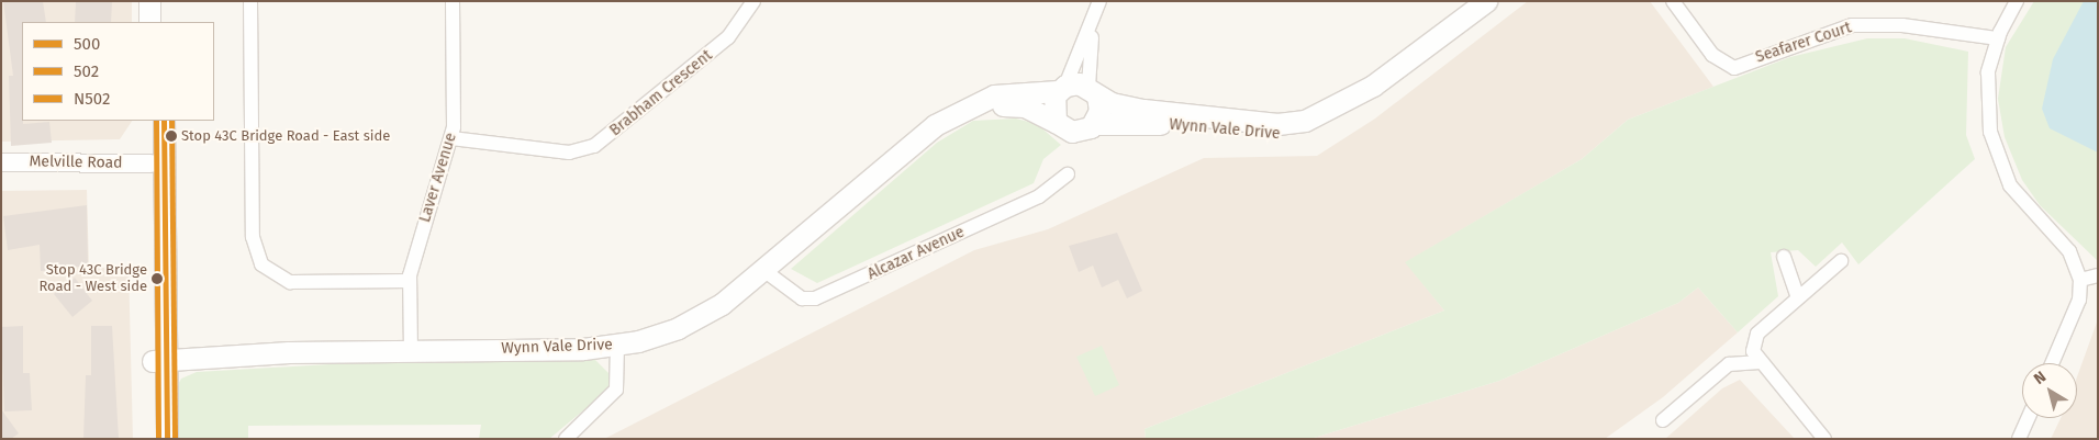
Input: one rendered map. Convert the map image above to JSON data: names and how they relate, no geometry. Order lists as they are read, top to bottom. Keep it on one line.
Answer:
{"streets":{"main road":["Wynn Vale Drive"],"street":["Seafarer Court","Brabham Crescent","Melville Road","Laver Avenue","Alcazar Avenue"]},"crossings":[["Brabham Crescent","Laver Avenue"],["Wynn Vale Drive","Laver Avenue"],["Wynn Vale Drive","Alcazar Avenue"]],"places":["Stop 43C Bridge Road - East side","Stop 43C Bridge Road - West side"],"lines":["transit line 500","transit line 502","transit line N502"],"legend":["500","502","N502"],"north":"top left"}
